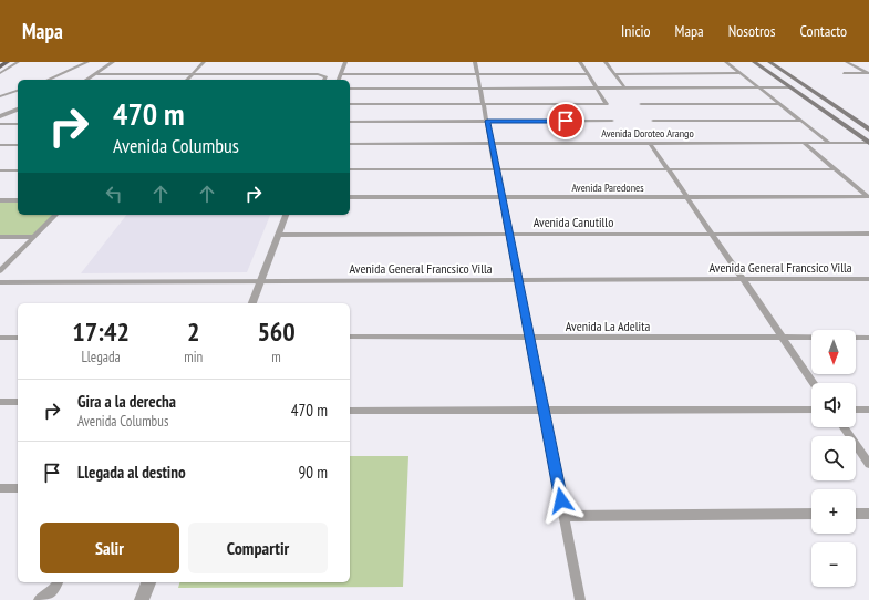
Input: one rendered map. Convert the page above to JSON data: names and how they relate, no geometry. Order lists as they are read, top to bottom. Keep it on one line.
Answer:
{"streets":{"street":["Avenida Doroteo Arango","Avenida Paredones","Avenida Canutillo","Avenida General Francsico Villa","Avenida La Adelita"]},"north":"bottom","page":{"header":"Mapa","nav":["Inicio","Mapa","Nosotros","Contacto"],"turn":["470 m","Avenida Columbus"],"eta":["17:42","Llegada","2","min","560","m"],"map_buttons":["+","−"],"list":[{"name":"Gira a la derecha","note":"Avenida Columbus","value":"470 m"},{"name":"Llegada al destino","value":"90 m"}],"buttons":["Salir","Compartir"]}}
